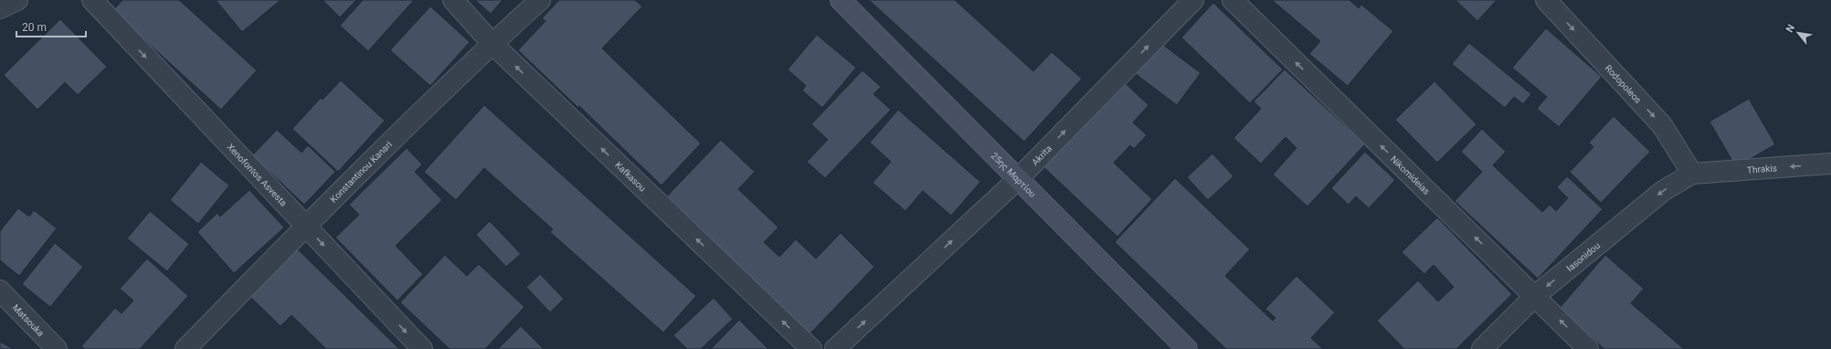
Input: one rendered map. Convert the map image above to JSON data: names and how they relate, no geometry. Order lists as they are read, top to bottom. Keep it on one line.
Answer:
{"streets":{"main road":["25ης Μαρτίου"],"street":["Rodopoleos","Akrita","Thrakis","Konstantinou Kanari","Xenofontos Asvesta","Nikomideias","Kafkasou","Iasonidou","Matsouka"]},"crossings":[["Rodopoleos","Thrakis"],["Rodopoleos","Iasonidou"],["Akrita","25ης Μαρτίου"],["Thrakis","Iasonidou"],["Konstantinou Kanari","Xenofontos Asvesta"],["Konstantinou Kanari","Kafkasou"],["Nikomideias","Iasonidou"]],"one_way":["Rodopoleos","Akrita","Thrakis","Xenofontos Asvesta","Nikomideias","Kafkasou","Iasonidou"],"scale_bar":"20 m","north":"top left"}
